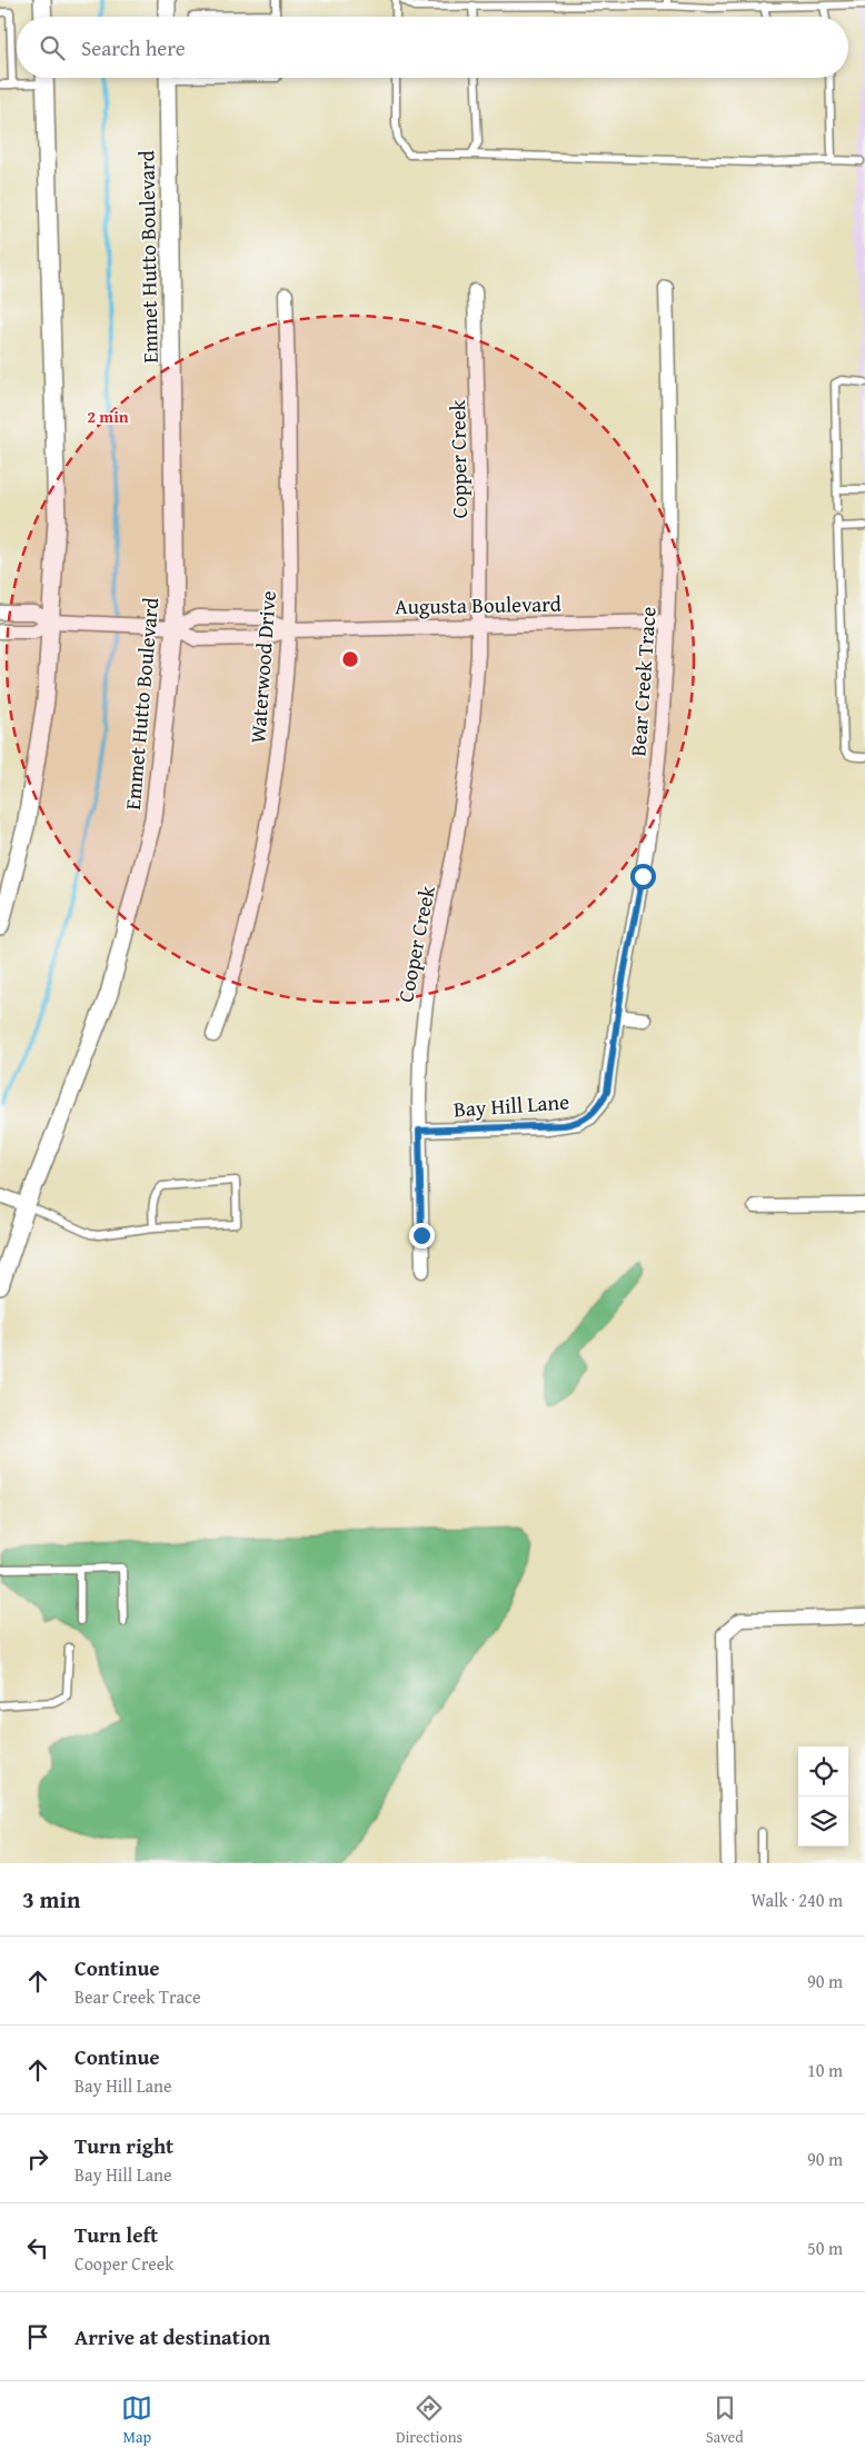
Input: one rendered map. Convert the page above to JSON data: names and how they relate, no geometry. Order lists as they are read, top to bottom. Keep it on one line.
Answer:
{"streets":{"street":["Emmet Hutto Boulevard","Copper Creek","Augusta Boulevard","Waterwood Drive","Bear Creek Trace","Cooper Creek","Bay Hill Lane"]},"crossings":[["Emmet Hutto Boulevard","Augusta Boulevard"],["Copper Creek","Augusta Boulevard"],["Copper Creek","Cooper Creek"],["Augusta Boulevard","Waterwood Drive"],["Augusta Boulevard","Bear Creek Trace"],["Augusta Boulevard","Cooper Creek"],["Bear Creek Trace","Bay Hill Lane"],["Cooper Creek","Bay Hill Lane"]],"page":{"search":"Search here","heading":["3 min","Walk · 240 m"],"list":[["Continue","Bear Creek Trace","90 m"],["Continue","Bay Hill Lane","10 m"],["Turn right","Bay Hill Lane","90 m"],["Turn left","Cooper Creek","50 m"],"Arrive at destination"],"nav":["Map","Directions","Saved"]},"rings":["2 min"]}
